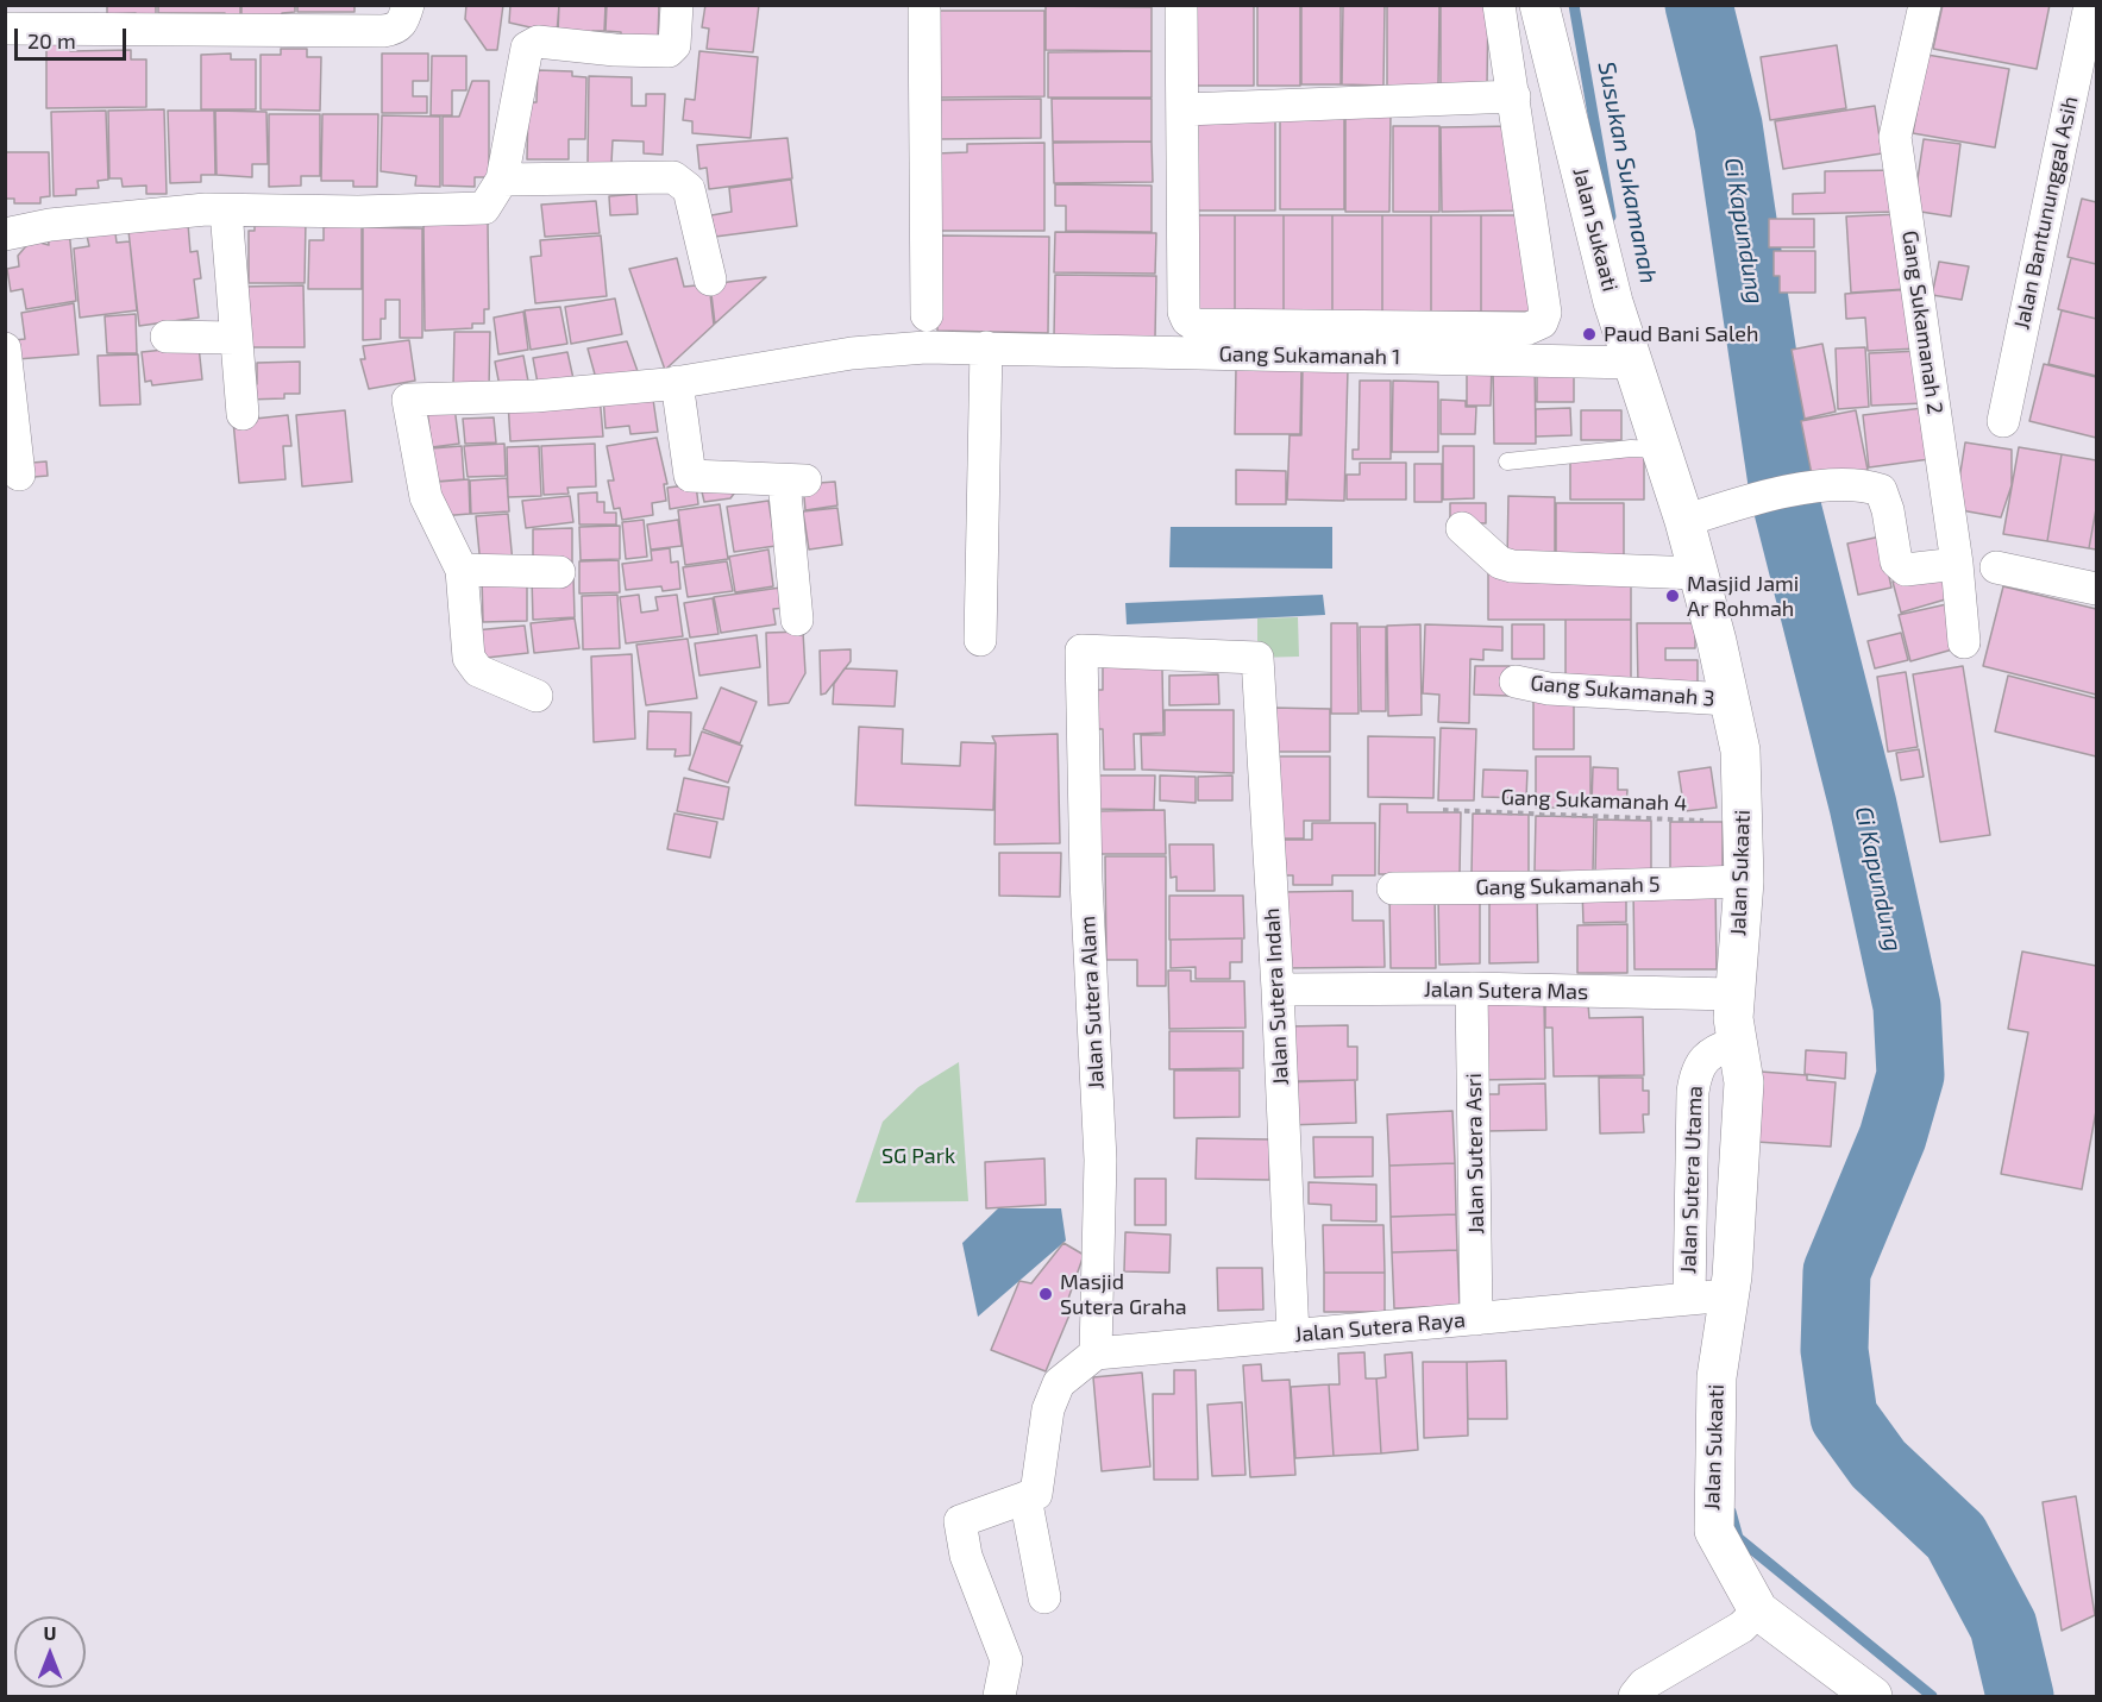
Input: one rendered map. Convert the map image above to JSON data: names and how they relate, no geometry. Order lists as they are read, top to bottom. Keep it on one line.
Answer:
{"streets":{"street":["Jalan Bantununggal Asih","Jalan Sukaati","Gang Sukamanah 2","Gang Sukamanah 1","Gang Sukamanah 3","Gang Sukamanah 5","Jalan Sutera Mas","Jalan Sutera Indah","Jalan Sutera Alam","Jalan Sutera Asri","Jalan Sutera Utama","Jalan Sutera Raya"],"path":["Gang Sukamanah 4"]},"crossings":[["Jalan Sukaati","Gang Sukamanah 1"],["Jalan Sukaati","Gang Sukamanah 3"],["Jalan Sukaati","Gang Sukamanah 4"],["Jalan Sukaati","Gang Sukamanah 5"],["Jalan Sukaati","Jalan Sutera Mas"],["Jalan Sukaati","Jalan Sutera Utama"],["Jalan Sukaati","Jalan Sutera Raya"],["Jalan Sutera Mas","Jalan Sutera Indah"],["Jalan Sutera Mas","Jalan Sutera Asri"],["Jalan Sutera Indah","Jalan Sutera Alam"],["Jalan Sutera Indah","Jalan Sutera Raya"],["Jalan Sutera Alam","Jalan Sutera Raya"],["Jalan Sutera Asri","Jalan Sutera Raya"],["Jalan Sutera Utama","Jalan Sutera Raya"]],"water":["Susukan Sukamanah","Ci Kapundung"],"parks":["SG Park"],"places":["Paud Bani Saleh","Masjid Jami Ar Rohmah","Masjid Sutera Graha"],"scale_bar":"20 m","north":"top"}
